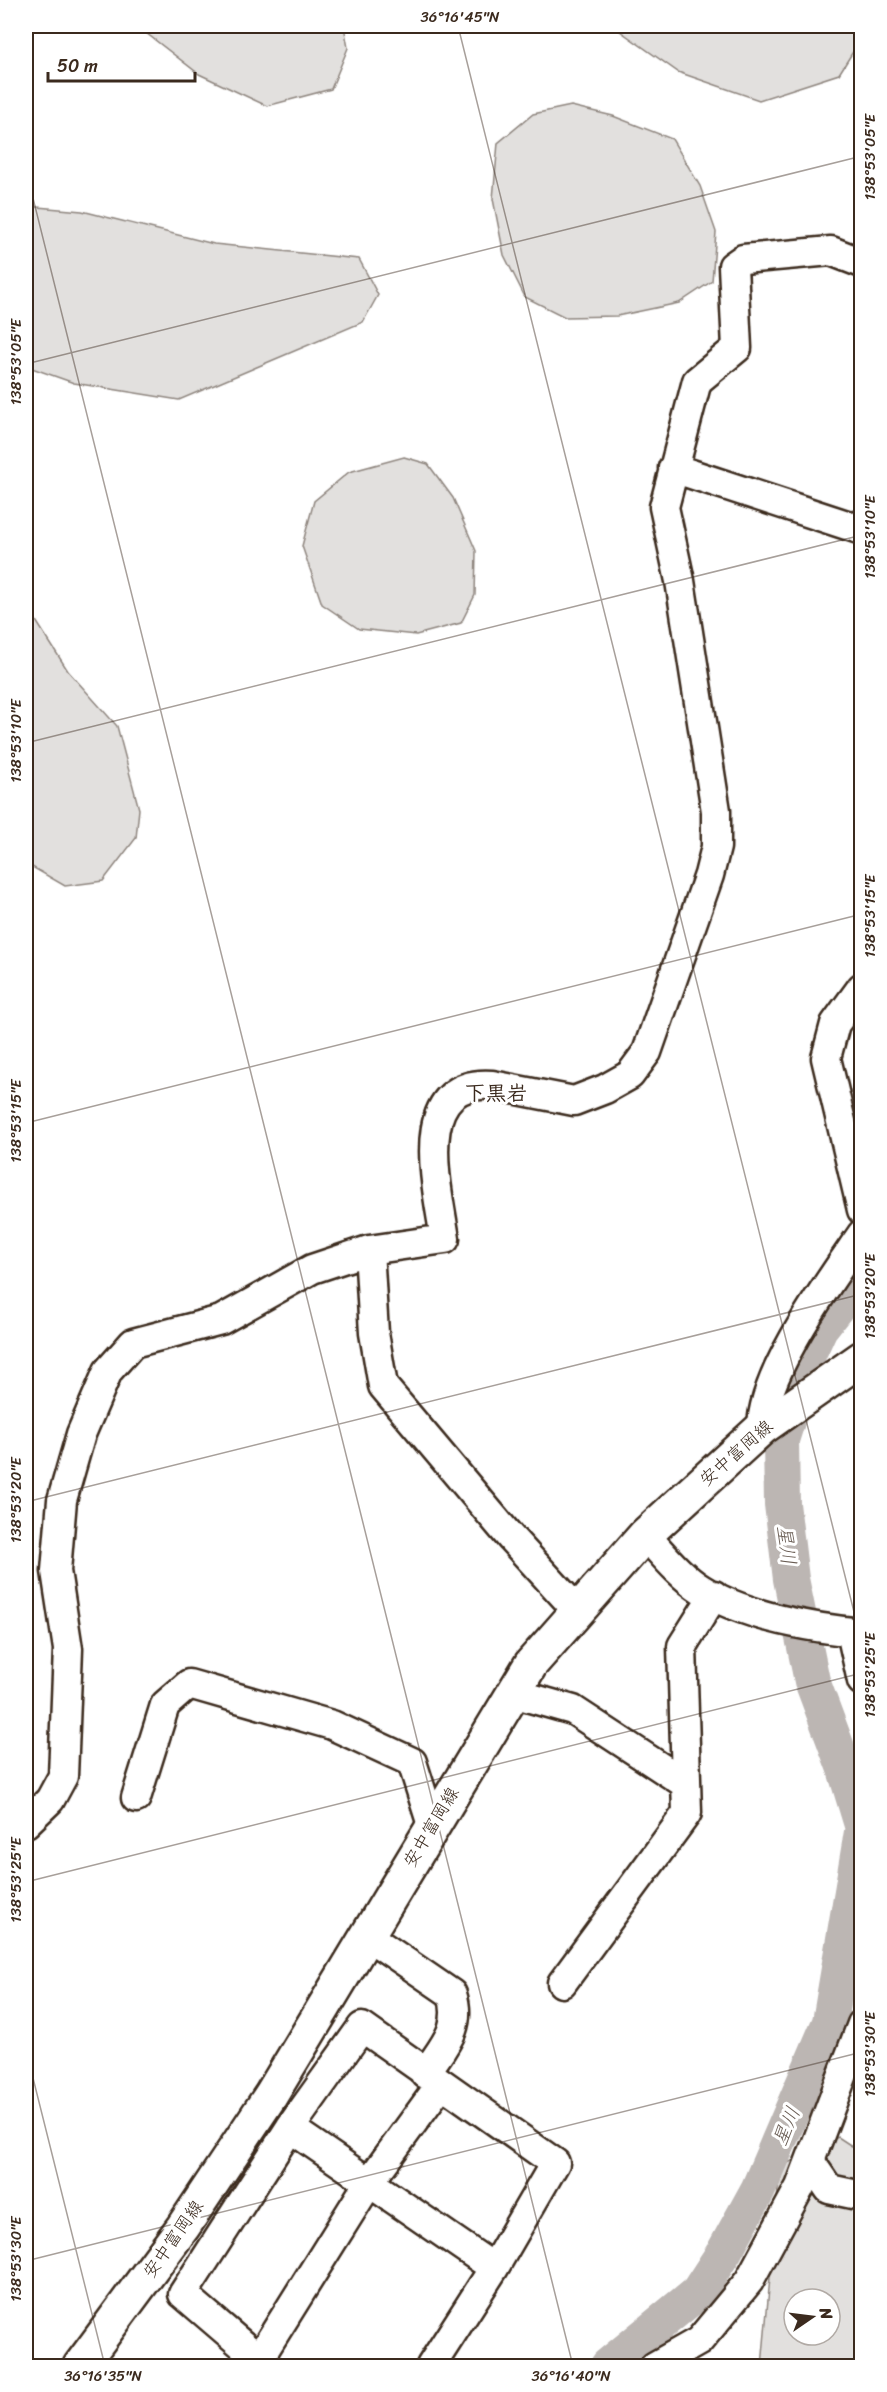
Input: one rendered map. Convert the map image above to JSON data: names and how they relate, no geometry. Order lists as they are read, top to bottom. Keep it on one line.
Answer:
{"streets":{"main road":["安中富岡線"]},"districts":["下黒岩"],"water":["星川"],"scale_bar":"50 m","north":"right","coordinates":["36°16'45\"N","138°53'05\"E","138°53'10\"E","138°53'15\"E","138°53'20\"E","138°53'25\"E","138°53'30\"E","36°16'35\"N","36°16'40\"N"]}
